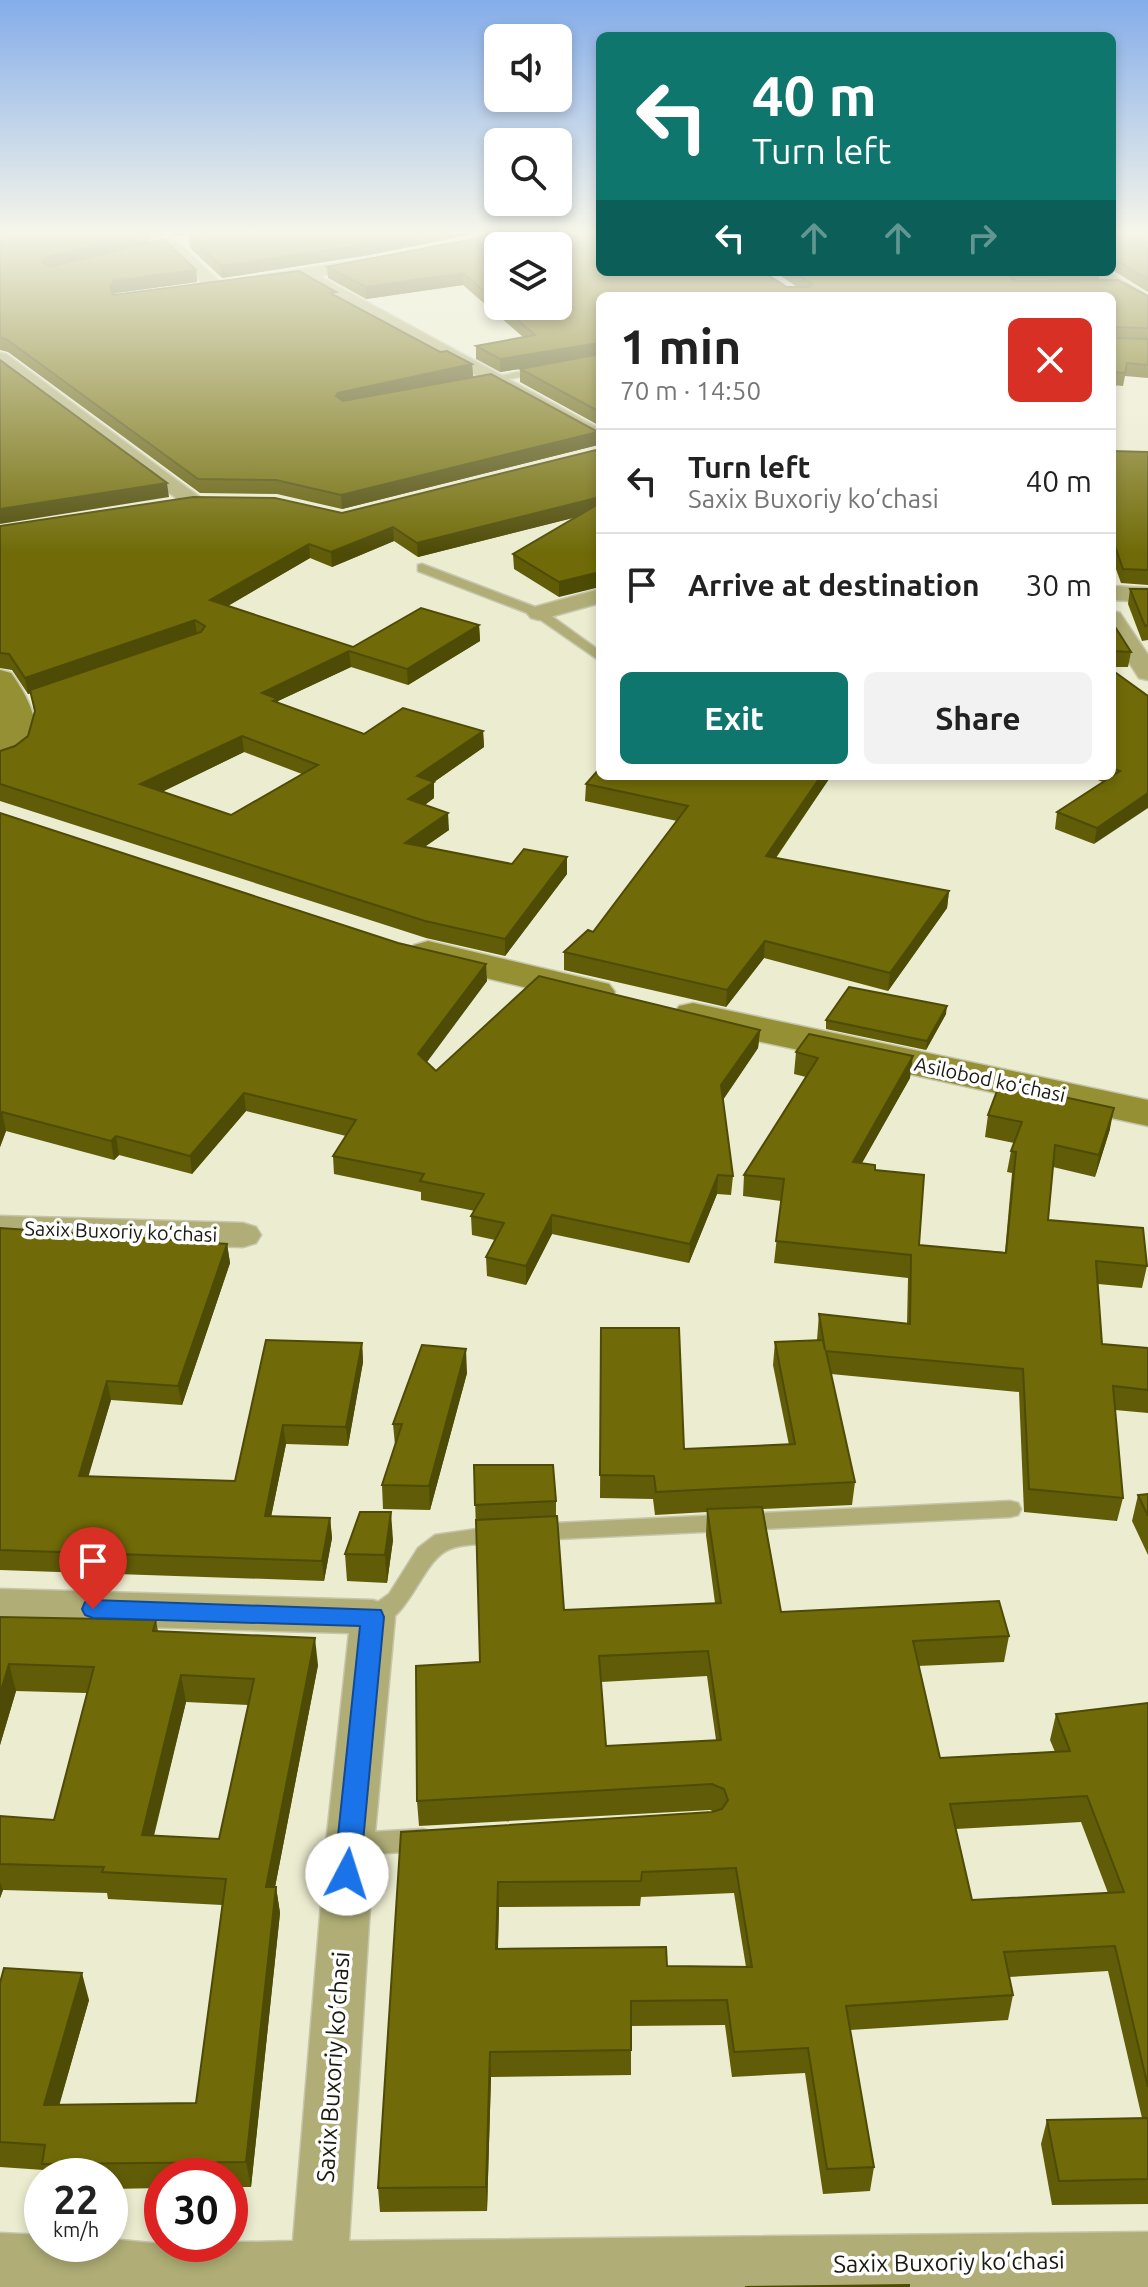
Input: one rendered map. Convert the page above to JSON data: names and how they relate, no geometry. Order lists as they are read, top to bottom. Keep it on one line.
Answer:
{"streets":{"street":["Asilobod koʻchasi","Saxix Buxoriy ko‘chasi"]},"page":{"turn":["40 m","Turn left"],"heading":["1 min","70 m · 14:50"],"list":[{"name":"Turn left","note":"Saxix Buxoriy ko‘chasi","value":"40 m"},{"name":"Arrive at destination","value":"30 m"}],"buttons":["Exit","Share"],"speed":"22 km/h","limit":"30"}}
